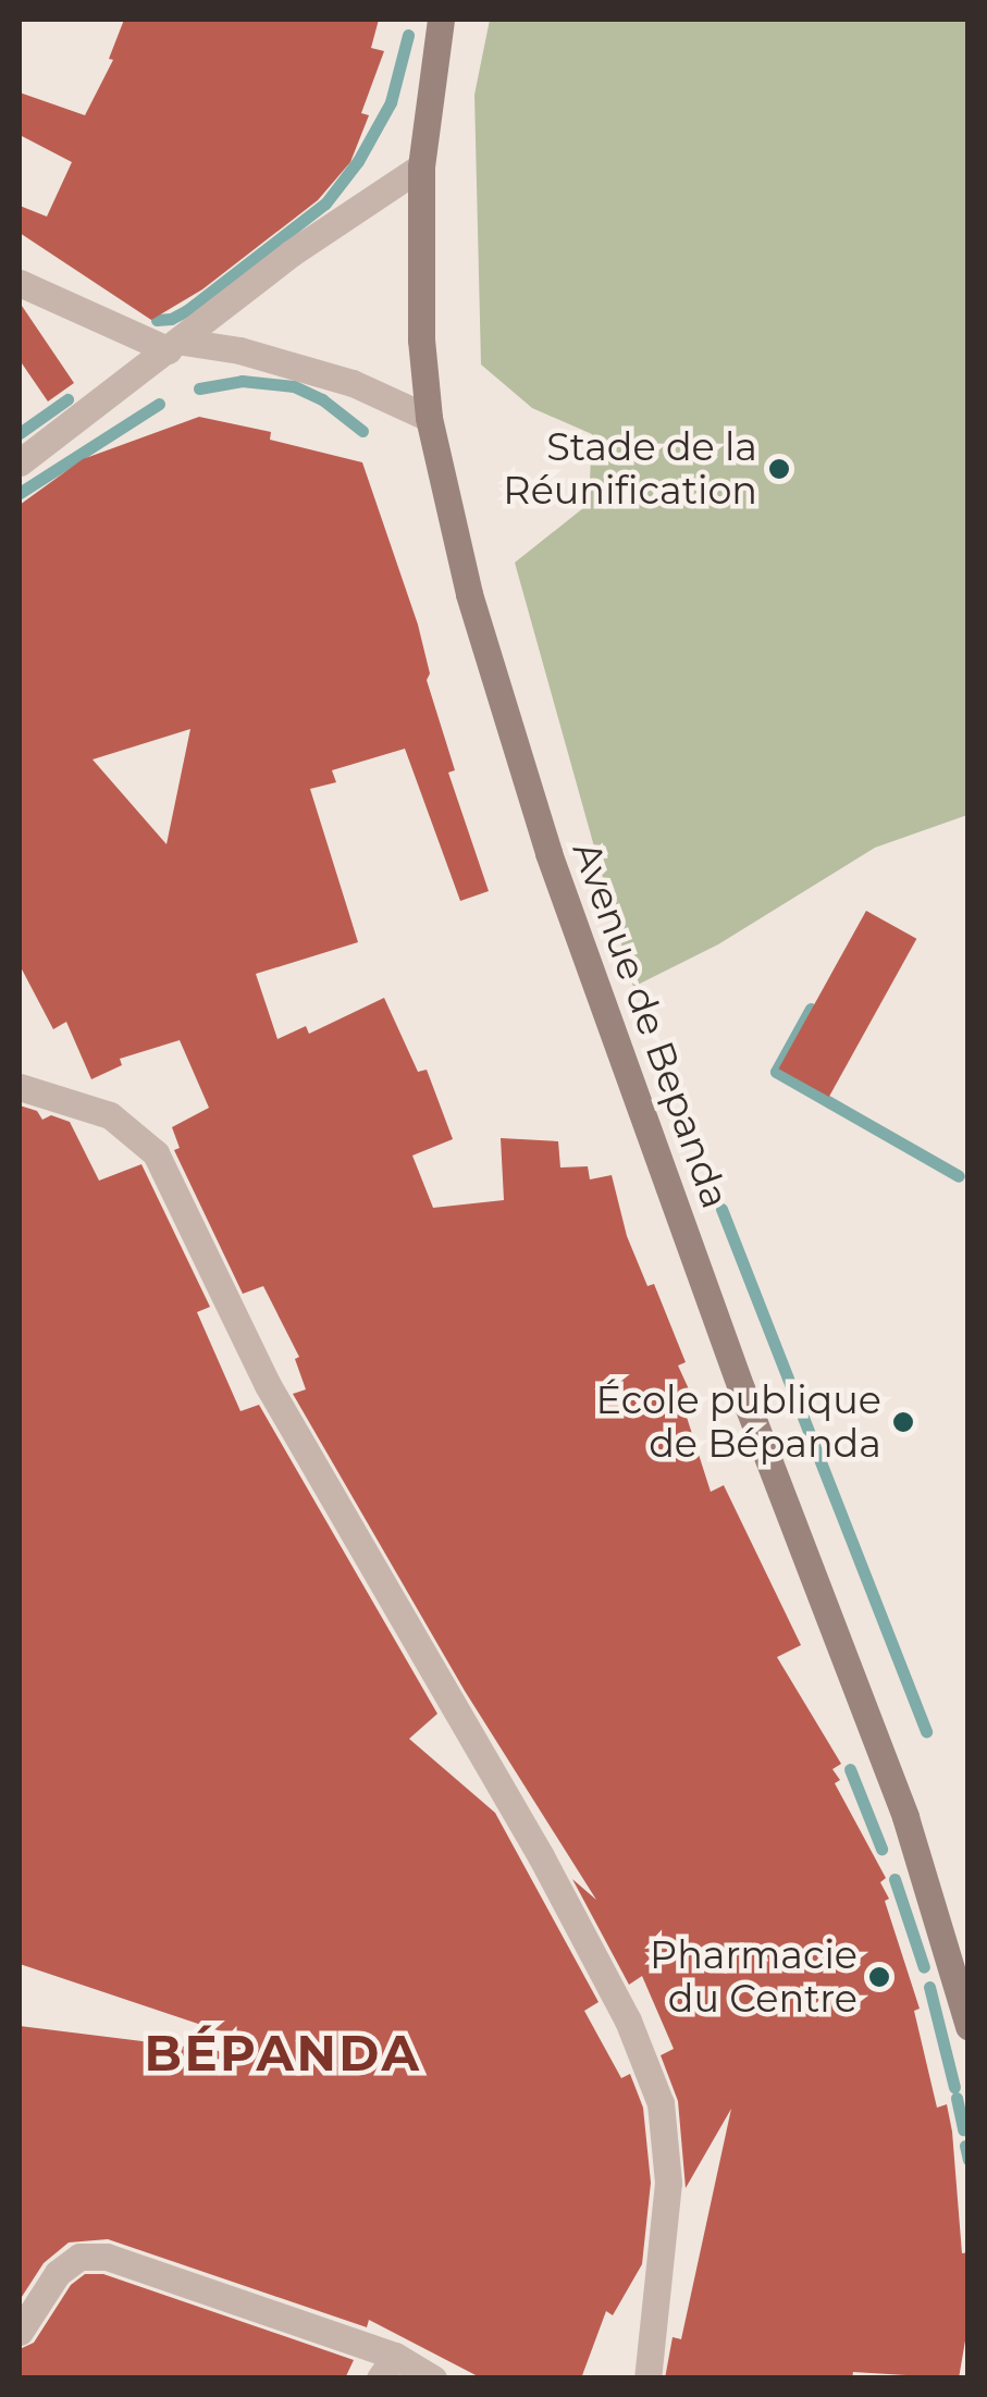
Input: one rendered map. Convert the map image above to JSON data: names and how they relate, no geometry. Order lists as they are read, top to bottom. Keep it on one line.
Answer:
{"streets":{"main road":["Avenue de Bepanda"]},"districts":["BÉPANDA"],"places":["Stade de la Réunification","École publique de Bépanda","Pharmacie du Centre"]}
